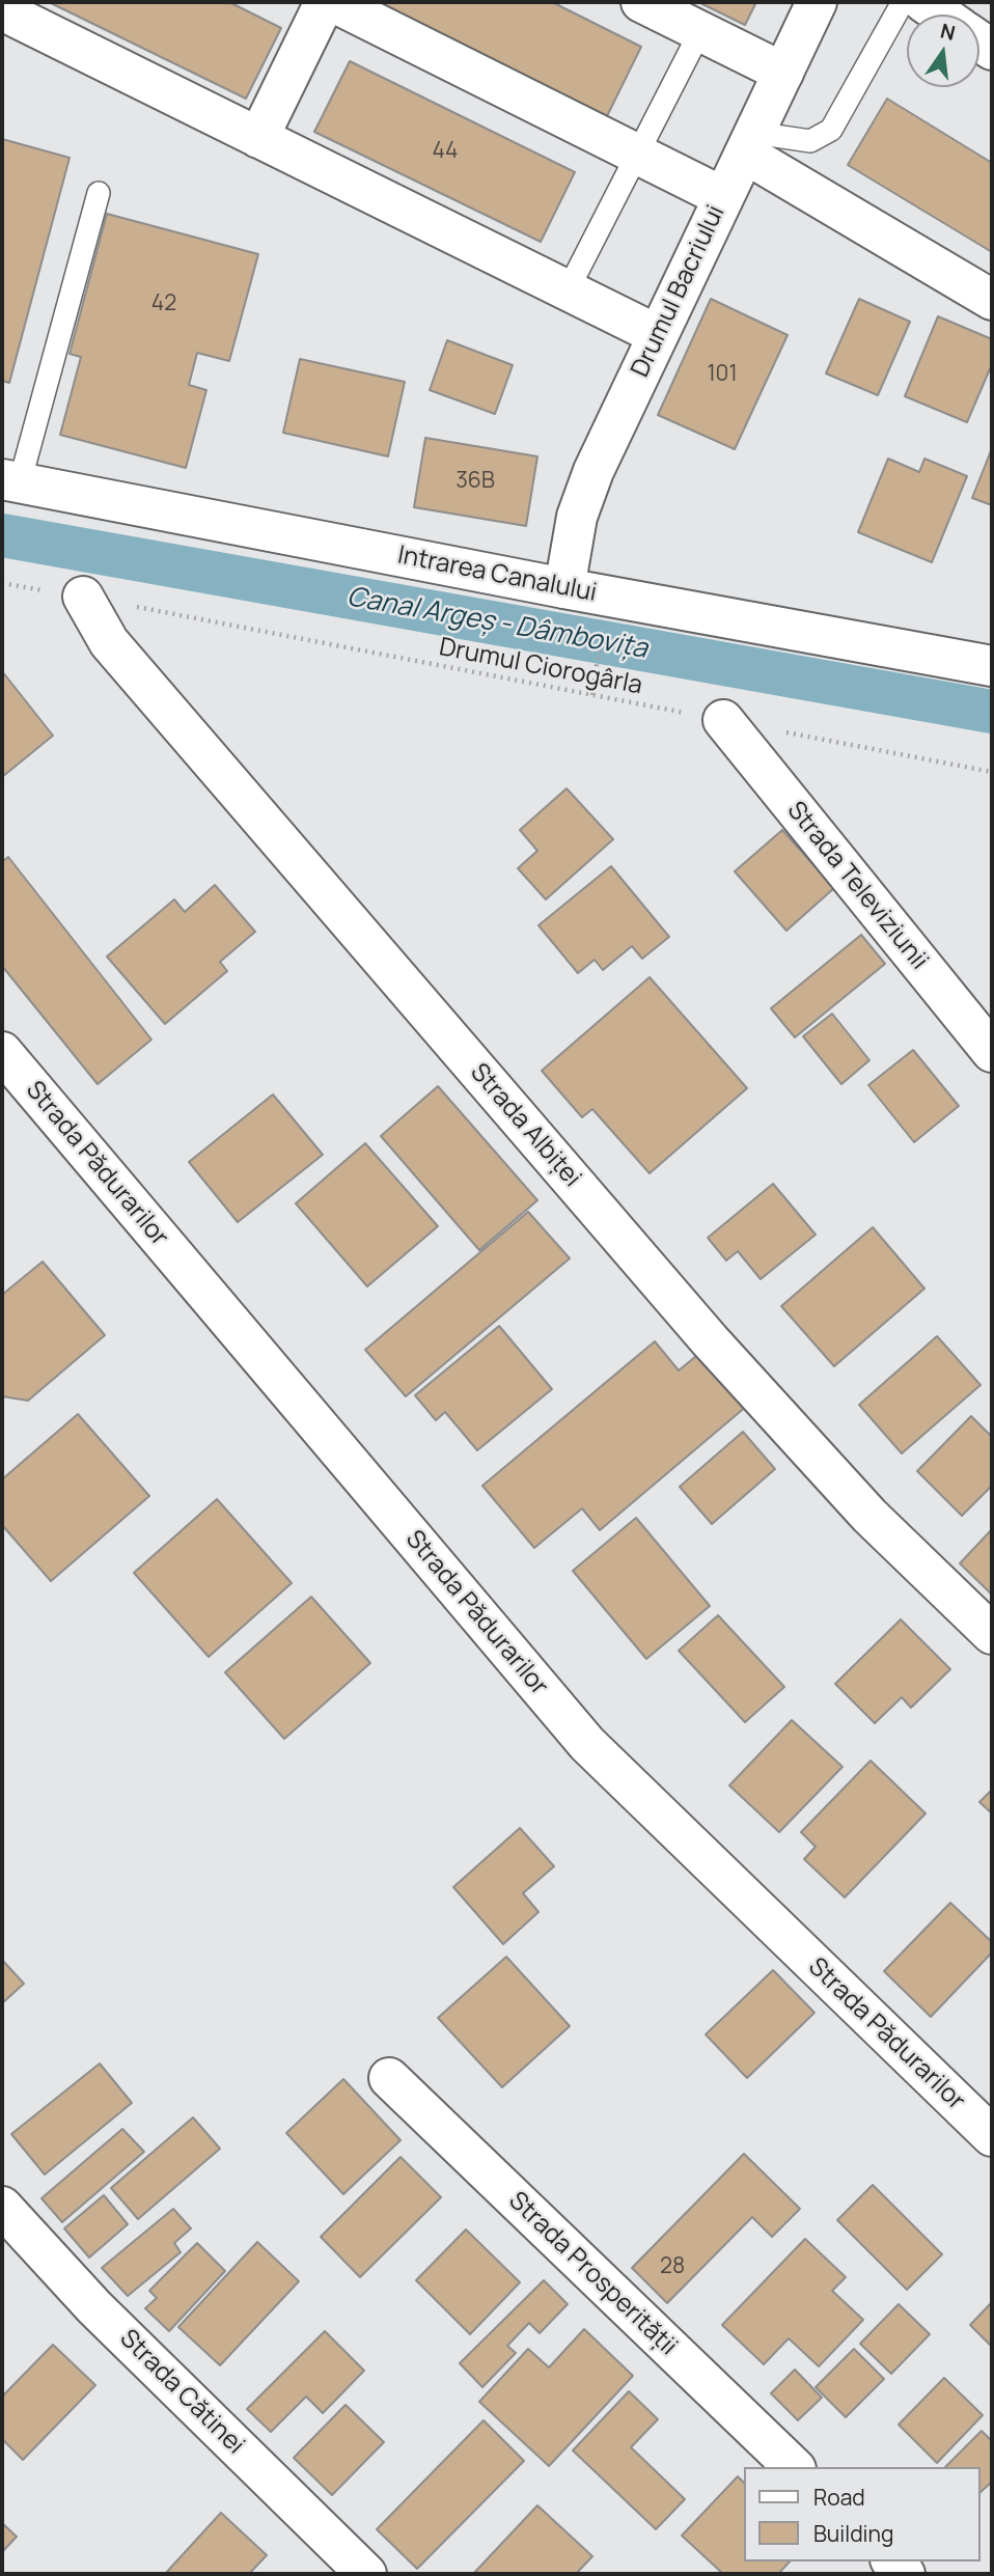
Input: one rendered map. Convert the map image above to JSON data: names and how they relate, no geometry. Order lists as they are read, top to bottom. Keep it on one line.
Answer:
{"streets":{"street":["Drumul Bacriului","Intrarea Canalului","Strada Televiziunii","Strada Albiței","Strada Pădurarilor","Strada Prosperității","Strada Cătinei"],"path":["Drumul Ciorogârla"]},"crossings":[["Drumul Bacriului","Intrarea Canalului"],["Drumul Ciorogârla","Strada Televiziunii"],["Drumul Ciorogârla","Strada Albiței"]],"water":["Canal Argeș - Dâmbovița"],"house_numbers":["44","42","101","36B","28"],"legend":["Road","Building"],"north":"top"}
